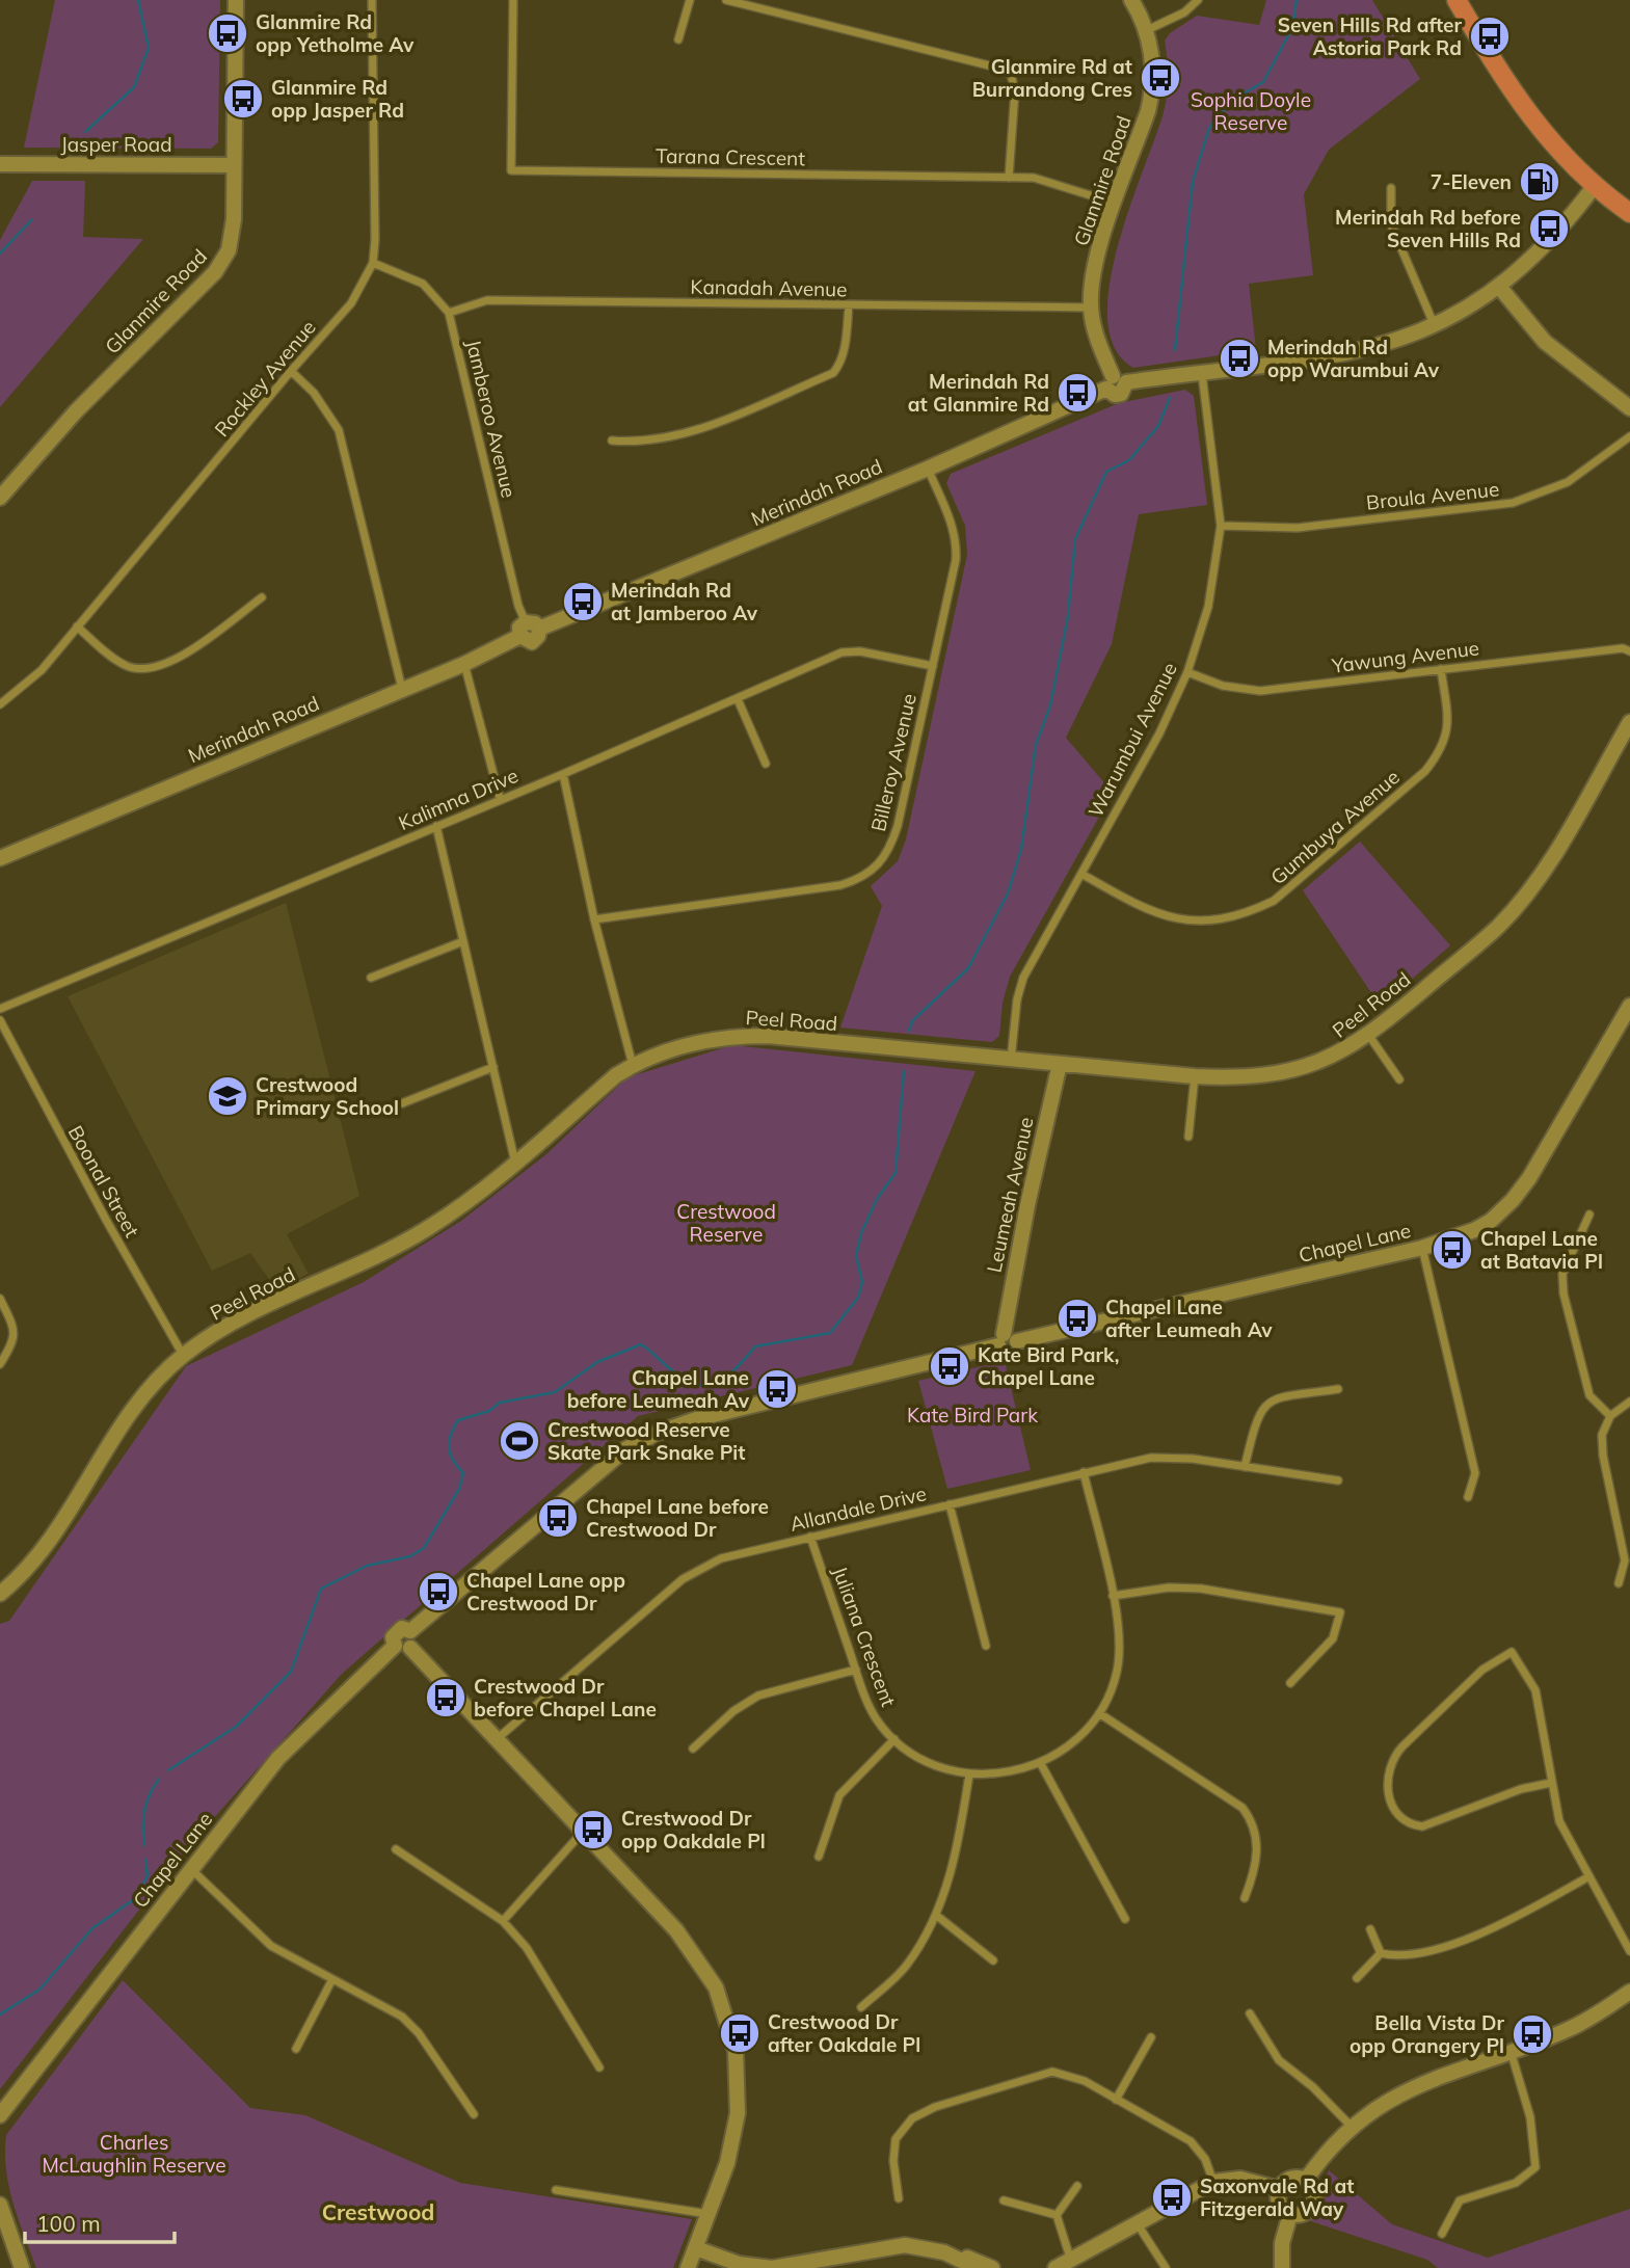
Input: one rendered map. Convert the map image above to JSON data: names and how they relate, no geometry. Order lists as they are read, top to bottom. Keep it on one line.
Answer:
{"streets":{"street":["Jasper Road","Tarana Crescent","Glanmire Road","Kanadah Avenue","Rockley Avenue","Jamberoo Avenue","Merindah Road","Broula Avenue","Yawung Avenue","Warumbui Avenue","Billeroy Avenue","Kalimna Drive","Gumbuya Avenue","Peel Road","Boonal Street","Leumeah Avenue","Chapel Lane","Allandale Drive","Juliana Crescent"]},"crossings":[["Jasper Road","Glanmire Road"],["Tarana Crescent","Glanmire Road"],["Glanmire Road","Kanadah Avenue"],["Glanmire Road","Merindah Road"],["Kanadah Avenue","Jamberoo Avenue"],["Rockley Avenue","Jamberoo Avenue"],["Jamberoo Avenue","Merindah Road"],["Merindah Road","Warumbui Avenue"],["Merindah Road","Billeroy Avenue"],["Broula Avenue","Warumbui Avenue"],["Yawung Avenue","Warumbui Avenue"],["Yawung Avenue","Gumbuya Avenue"],["Warumbui Avenue","Gumbuya Avenue"],["Warumbui Avenue","Peel Road"],["Billeroy Avenue","Kalimna Drive"],["Peel Road","Boonal Street"],["Peel Road","Leumeah Avenue"],["Leumeah Avenue","Chapel Lane"],["Allandale Drive","Juliana Crescent"]],"districts":["Crestwood"],"parks":["Sophia Doyle Reserve","Crestwood Reserve","Kate Bird Park","Charles McLaughlin Reserve"],"places":{"bus stop":["Glanmire Rd opp Yetholme Av","Seven Hills Rd after Astoria Park Rd","Glanmire Rd at Burrandong Cres","Glanmire Rd opp Jasper Rd","Merindah Rd before Seven Hills Rd","Merindah Rd opp Warumbui Av","Merindah Rd at Glanmire Rd","Merindah Rd at Jamberoo Av","Chapel Lane at Batavia Pl","Chapel Lane after Leumeah Av","Kate Bird Park, Chapel Lane","Chapel Lane before Leumeah Av","Chapel Lane before Crestwood Dr","Chapel Lane opp Crestwood Dr","Crestwood Dr before Chapel Lane","Crestwood Dr opp Oakdale Pl","Crestwood Dr after Oakdale Pl","Bella Vista Dr opp Orangery Pl","Saxonvale Rd at Fitzgerald Way"],"fuel station":["7-Eleven"],"school or university":["Crestwood Primary School"],"sports":["Crestwood Reserve Skate Park Snake Pit"]},"scale_bar":"100 m"}
